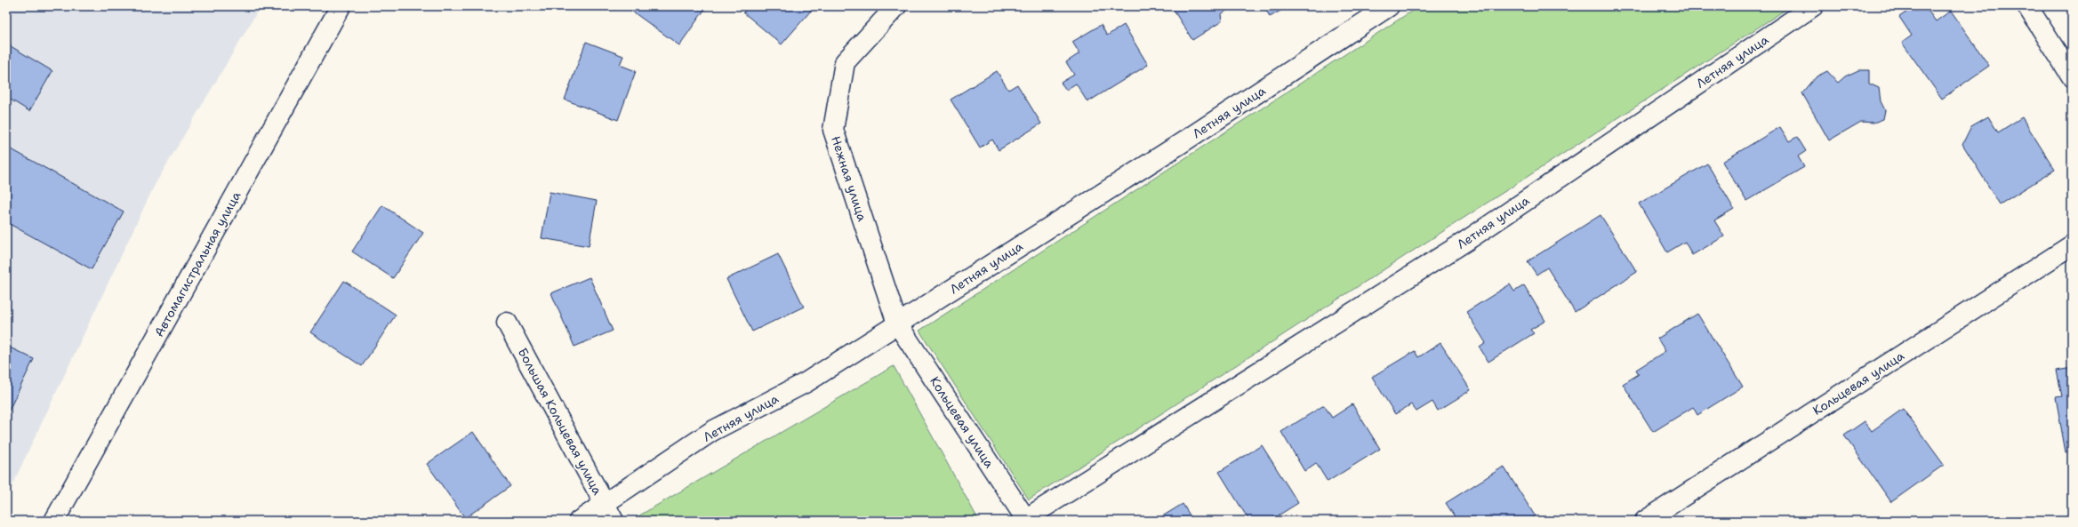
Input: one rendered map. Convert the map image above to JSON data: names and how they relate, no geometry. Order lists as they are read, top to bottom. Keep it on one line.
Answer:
{"streets":{"street":["Летняя улица","Нежная улица","Автомагистральная улица","Кольцевая улица","Большая Кольцевая улица"]},"crossings":[["Летняя улица","Нежная улица"],["Летняя улица","Кольцевая улица"],["Летняя улица","Большая Кольцевая улица"],["Нежная улица","Кольцевая улица"]]}
